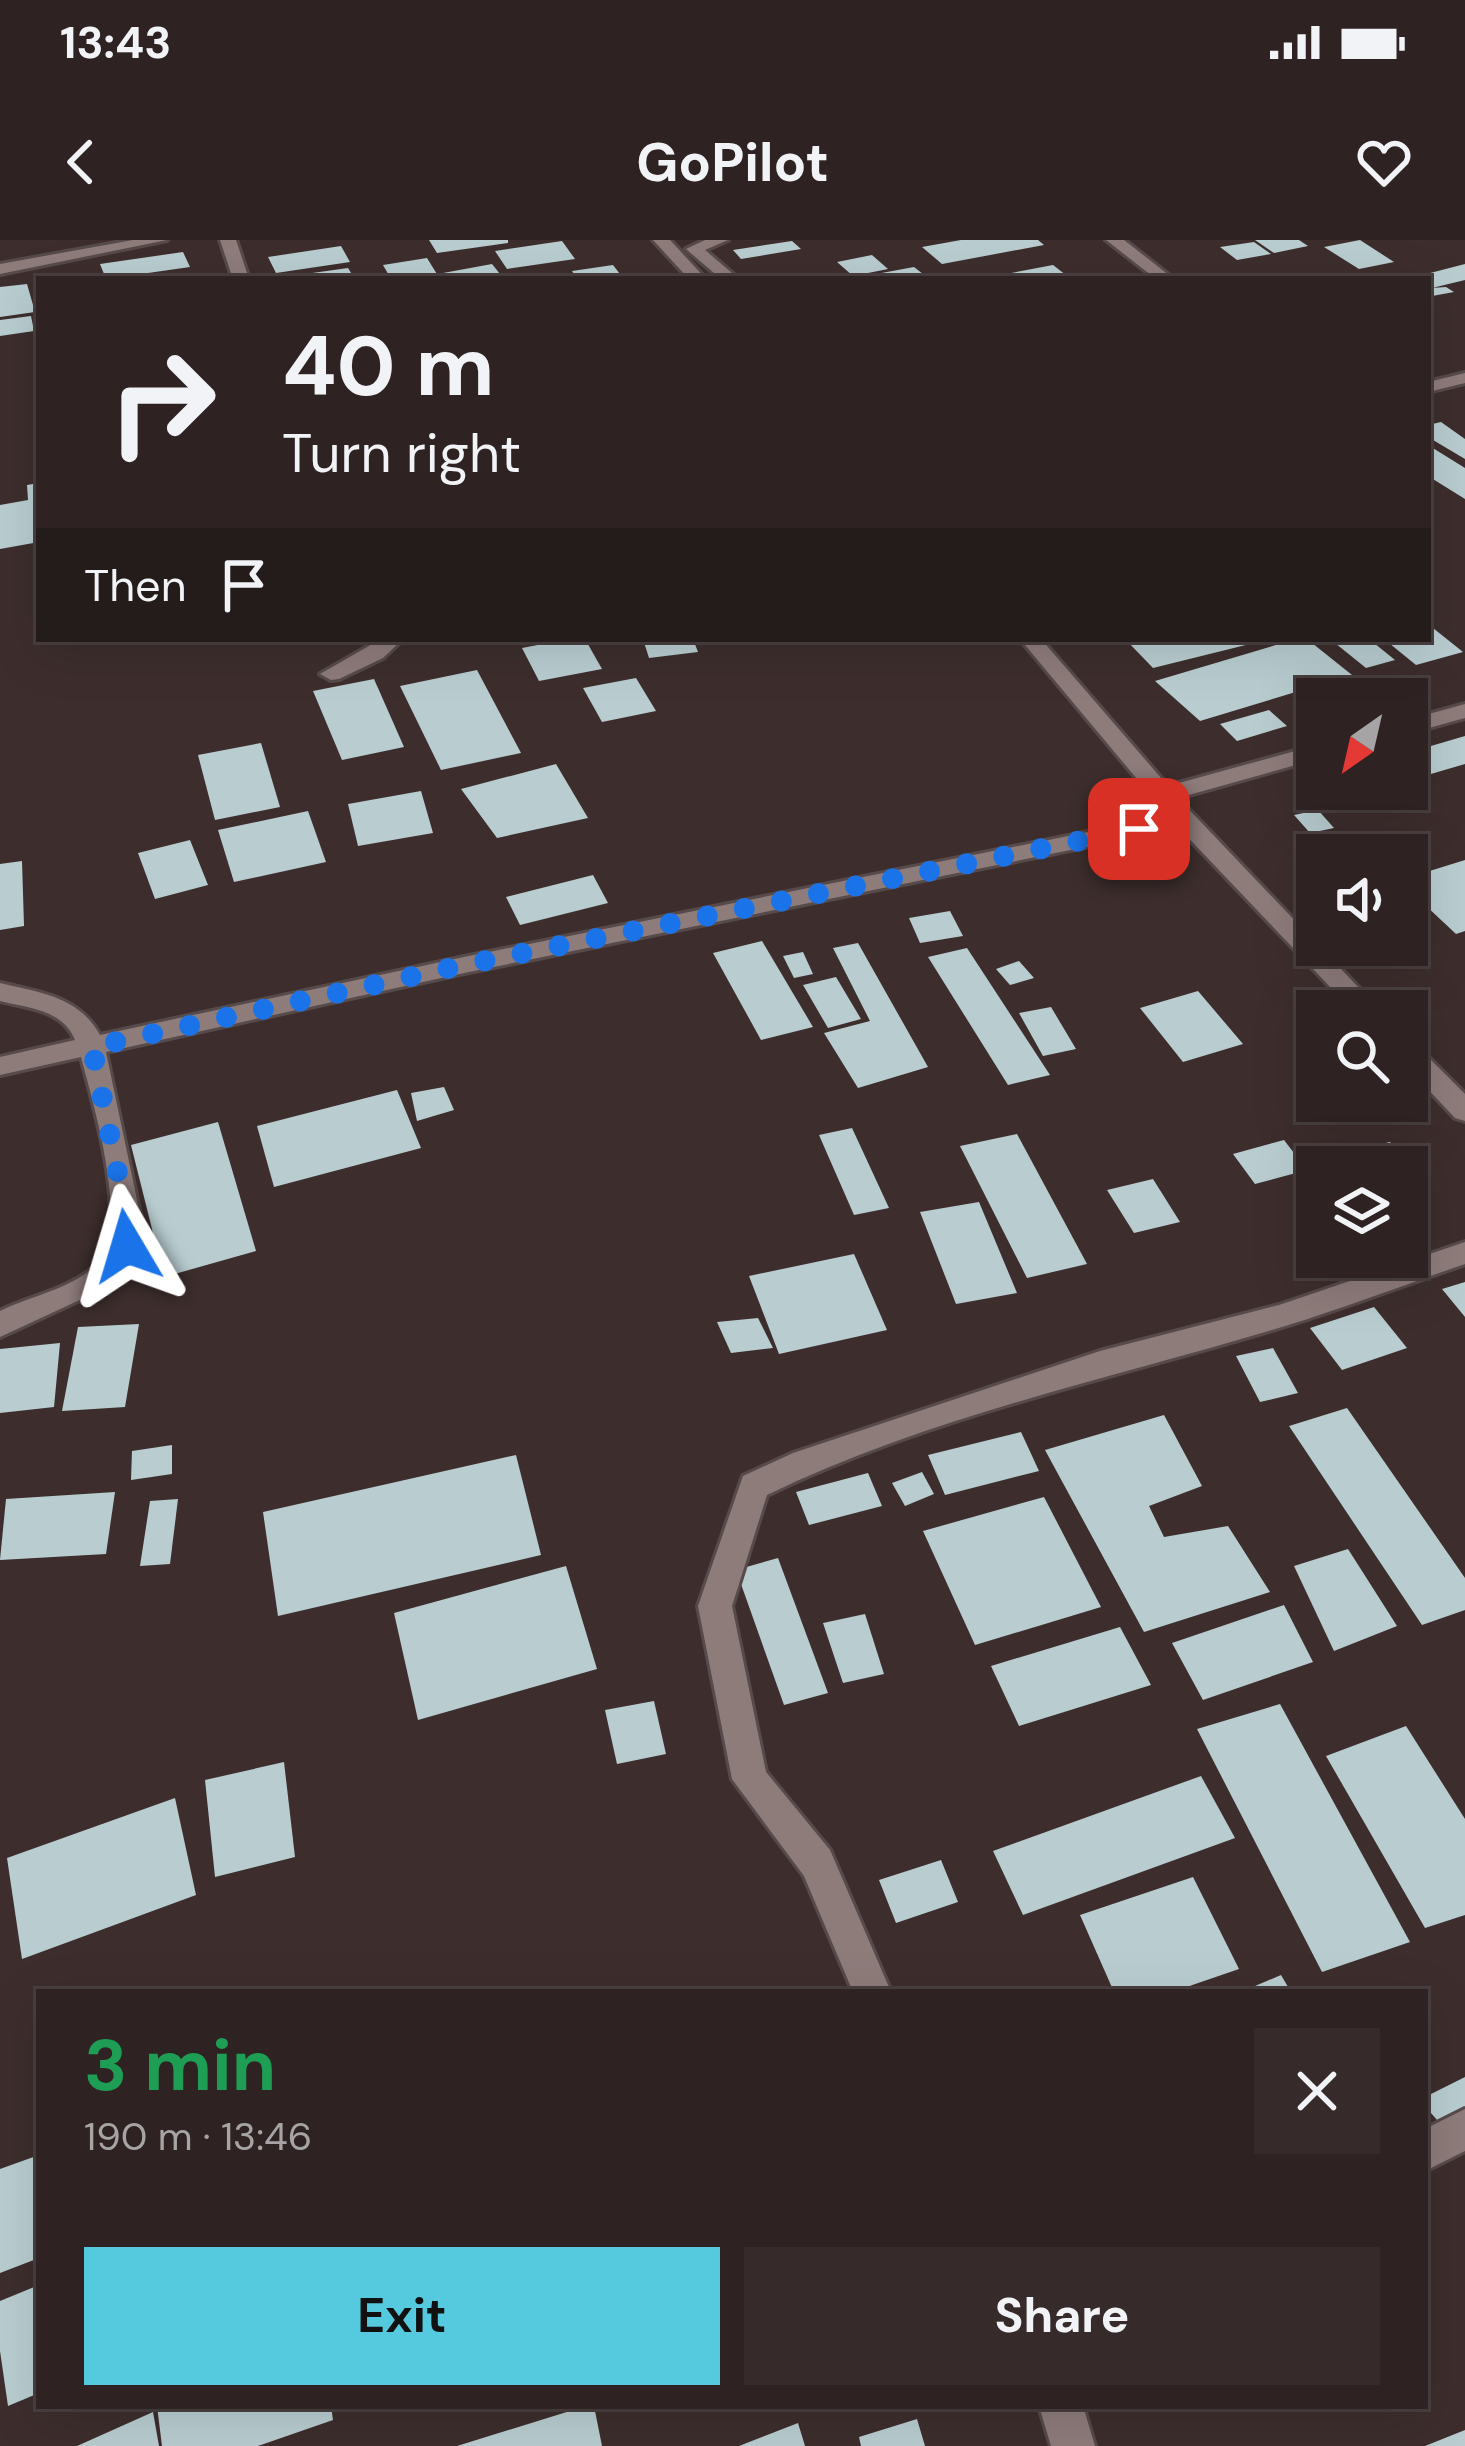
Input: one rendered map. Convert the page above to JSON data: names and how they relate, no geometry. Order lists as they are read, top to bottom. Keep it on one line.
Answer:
{"north":"bottom left","page":{"status":"13:43","header":"GoPilot","turn":["40 m","Turn right"],"then":"Then","heading":["3 min","190 m · 13:46"],"buttons":["Exit","Share"]}}
